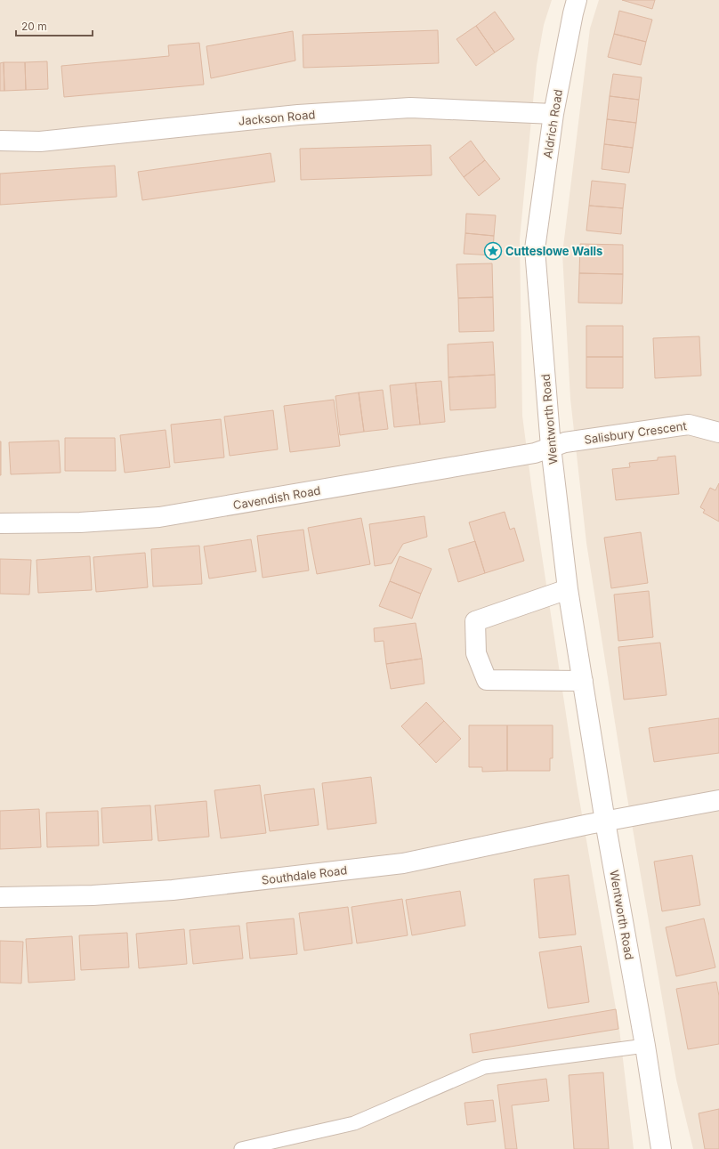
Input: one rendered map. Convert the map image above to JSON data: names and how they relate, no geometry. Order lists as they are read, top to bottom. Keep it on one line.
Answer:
{"streets":{"street":["Jackson Road","Aldrich Road","Wentworth Road","Salisbury Crescent","Cavendish Road","Southdale Road"]},"crossings":[["Jackson Road","Aldrich Road"],["Aldrich Road","Wentworth Road"],["Wentworth Road","Salisbury Crescent"],["Wentworth Road","Cavendish Road"],["Wentworth Road","Southdale Road"],["Salisbury Crescent","Cavendish Road"]],"places":{"place":["Cutteslowe Walls"]},"scale_bar":"20 m"}
